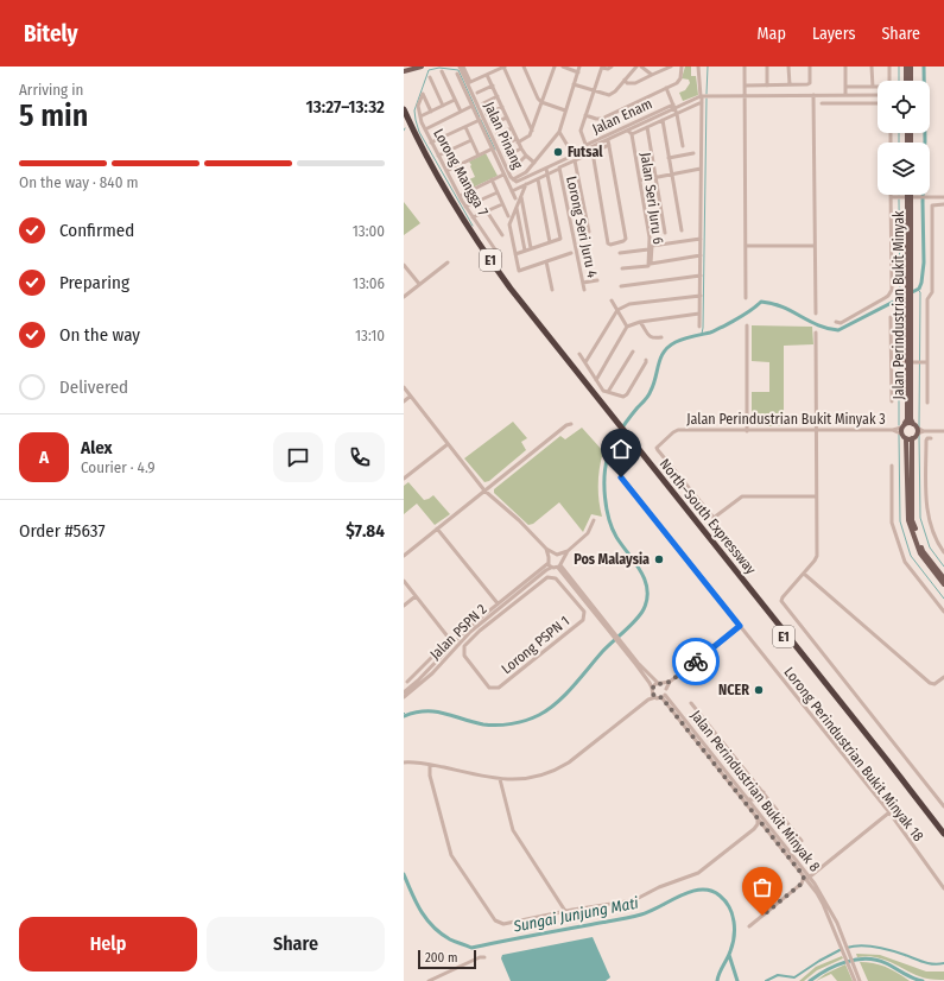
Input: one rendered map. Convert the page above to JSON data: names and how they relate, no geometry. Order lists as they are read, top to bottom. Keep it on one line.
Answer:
{"streets":{"highway":["E1","North–South Expressway"],"main road":["Jalan Perindustrian Bukit Minyak"],"street":["Jalan Enam","Jalan Pinang","Lorong Mangga 7","Jalan Seri Juru 6","Lorong Seri Juru 4","Jalan Perindustrian Bukit Minyak 3","Jalan PSPN 2","Lorong PSPN 1","Lorong Perindustrian Bukit Minyak 18","Jalan Perindustrian Bukit Minyak 8"]},"crossings":[["Jalan Enam","Jalan Pinang"],["Jalan Perindustrian Bukit Minyak","Jalan Perindustrian Bukit Minyak 3"]],"water":["Sungai Junjung Mati"],"places":["Futsal","Pos Malaysia","NCER"],"scale_bar":"200 m","page":{"header":"Bitely","nav":["Map","Layers","Share"],"heading":["5 min","Arriving in","13:27–13:32"],"panel":["Alex","Courier · 4.9","Order #5637","$7.84"],"bar":"On the way · 840 m","list":[["Confirmed","13:00"],["Preparing","13:06"],["On the way","13:10"],"Delivered"],"round":"A","buttons":["Help","Share"],"scale":"200 m"}}
